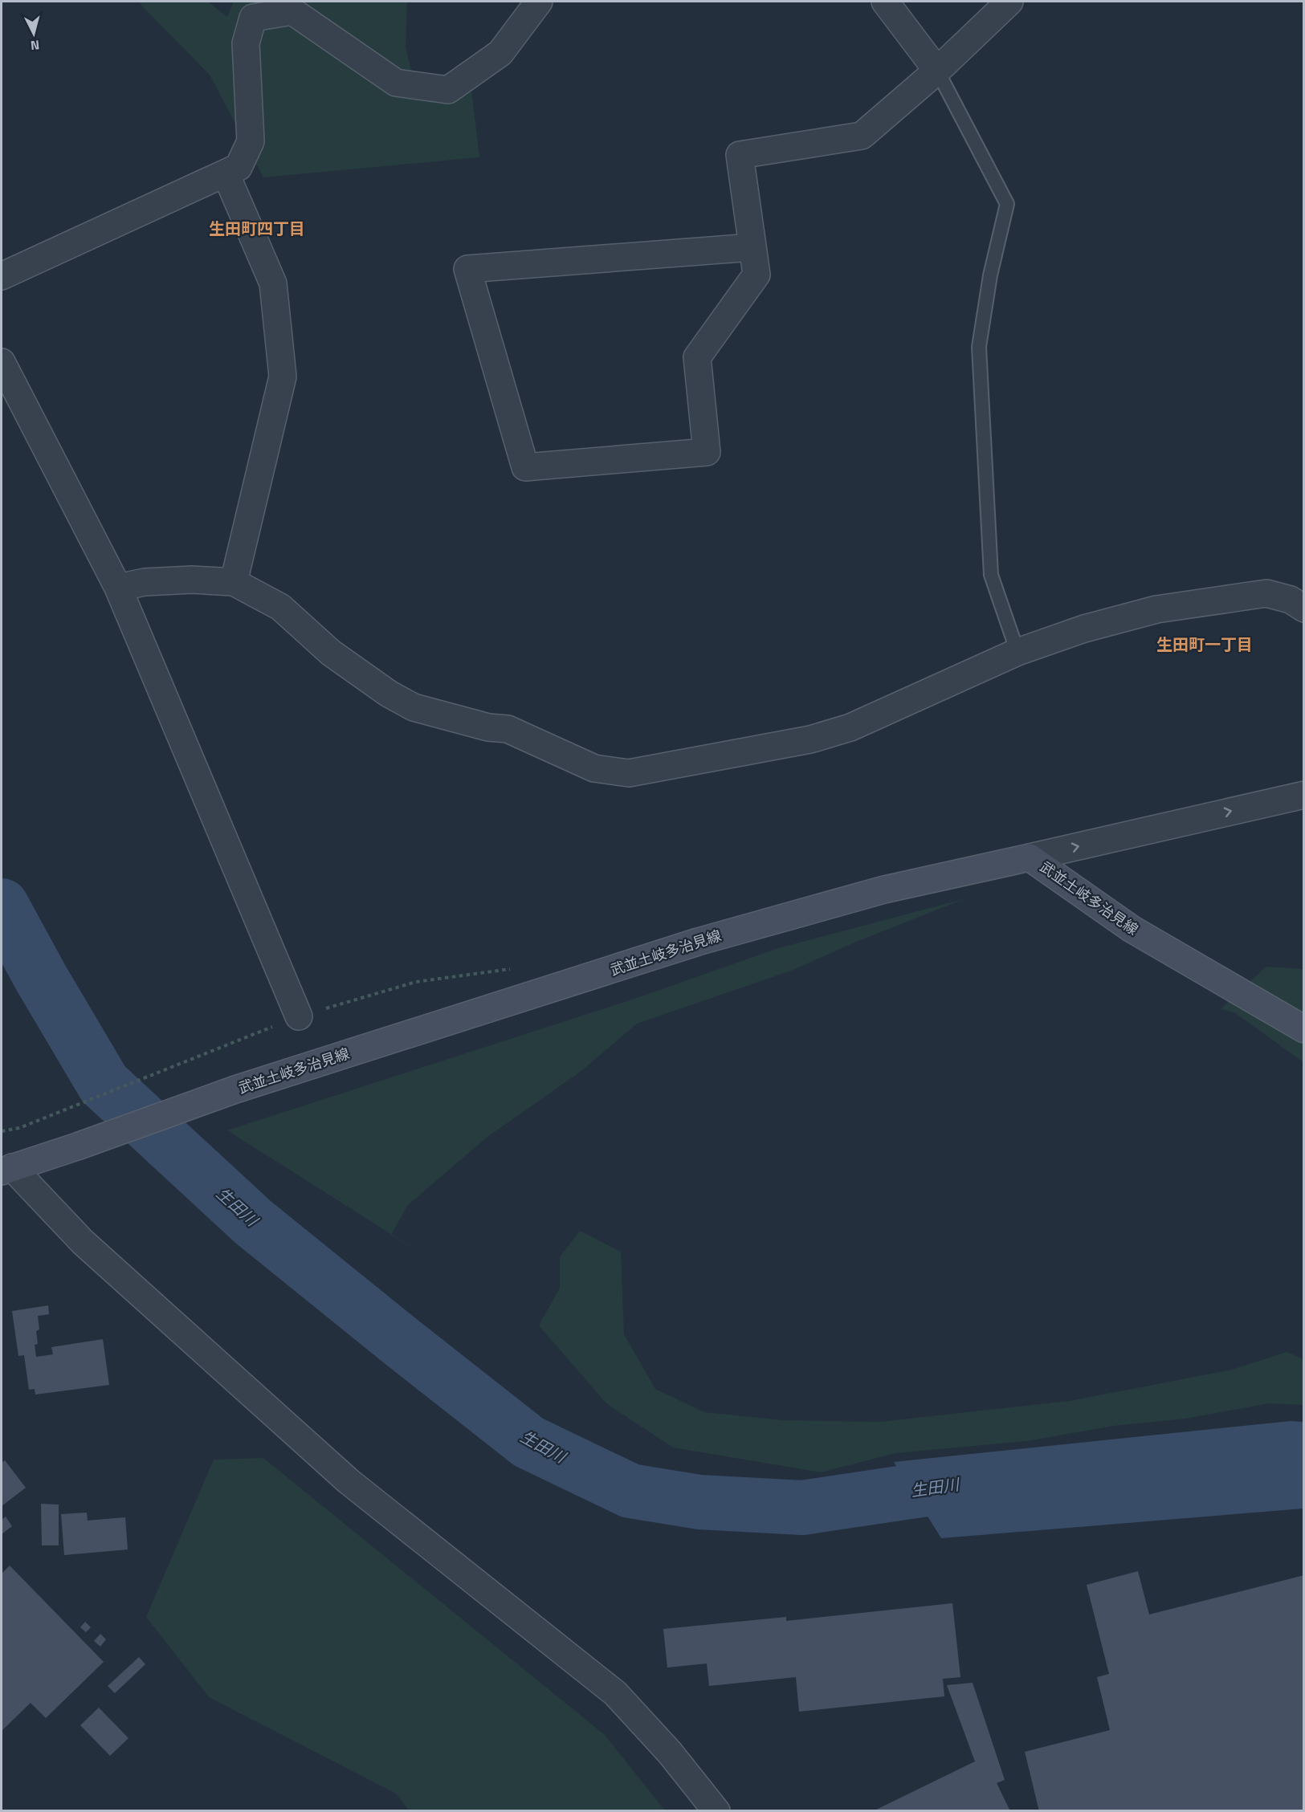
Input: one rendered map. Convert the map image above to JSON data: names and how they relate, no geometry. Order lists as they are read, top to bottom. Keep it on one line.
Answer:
{"streets":{"main road":["武並土岐多治見線"]},"districts":["生田町四丁目","生田町一丁目"],"water":["生田川"],"north":"bottom"}
